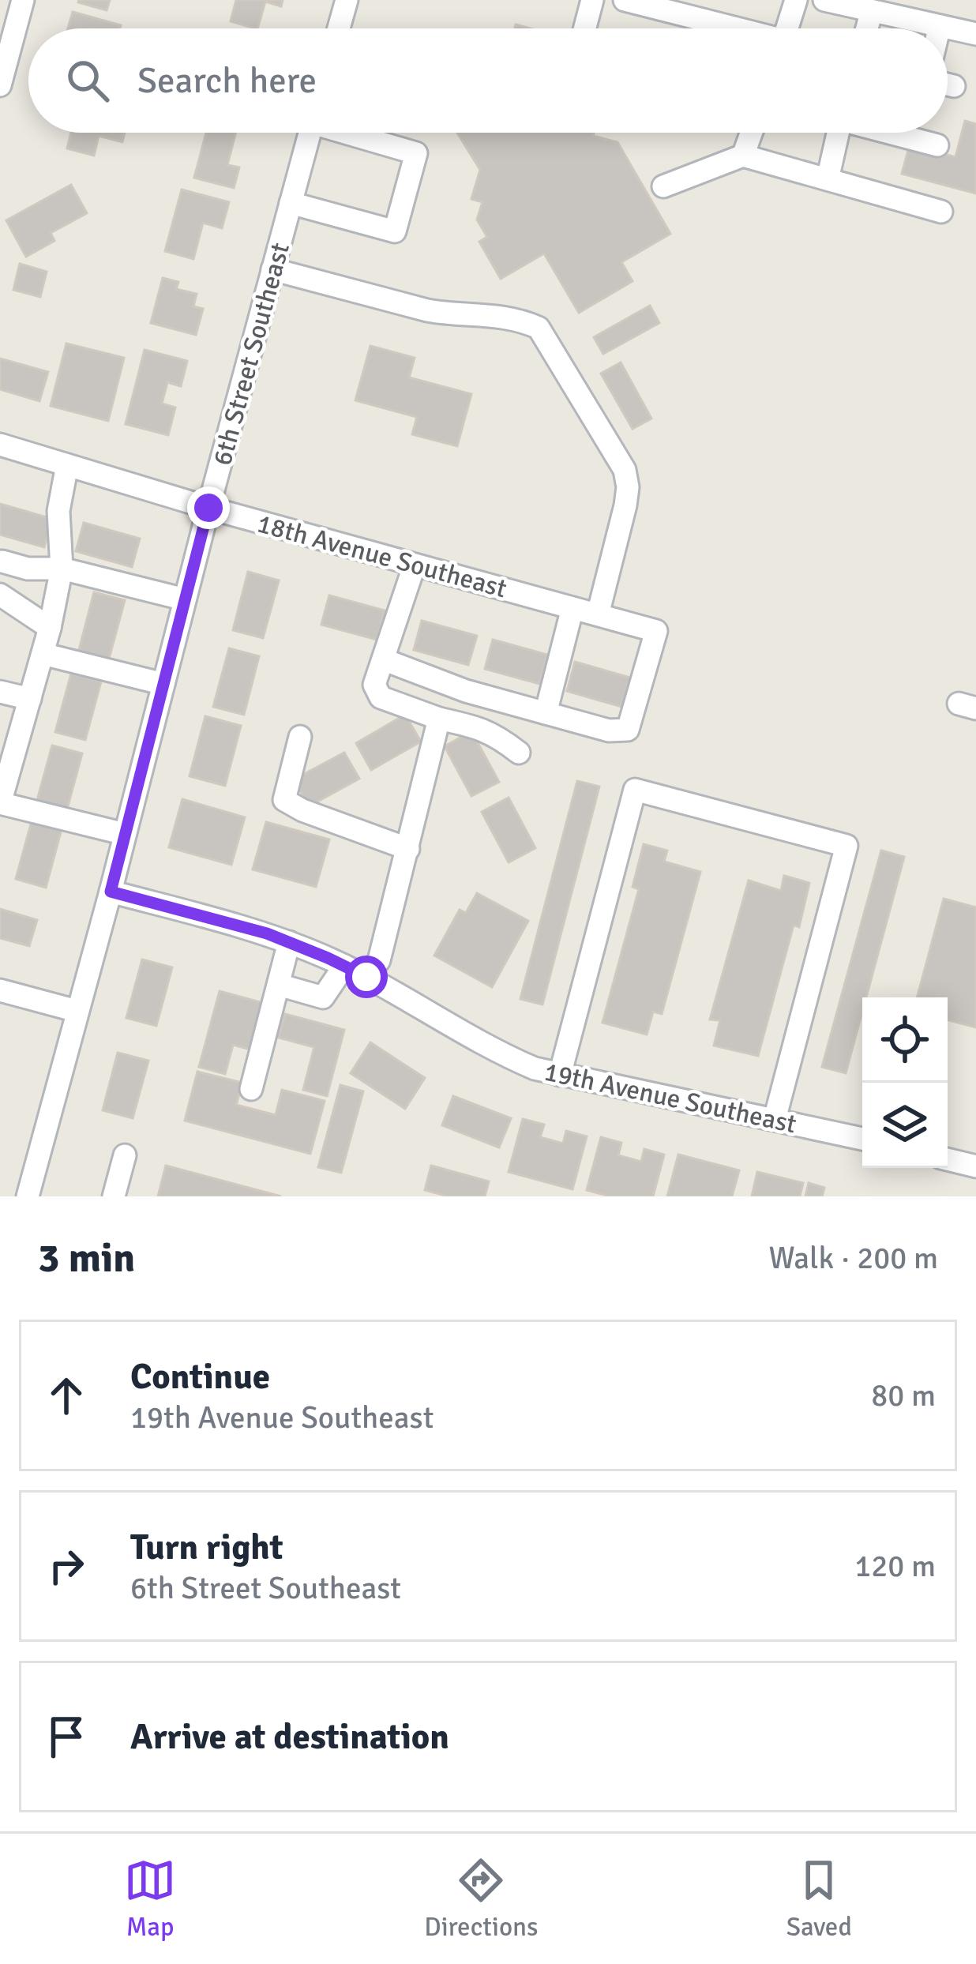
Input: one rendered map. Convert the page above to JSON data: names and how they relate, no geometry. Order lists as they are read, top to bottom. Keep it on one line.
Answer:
{"streets":{"street":["6th Street Southeast","18th Avenue Southeast","19th Avenue Southeast"]},"crossings":[["6th Street Southeast","18th Avenue Southeast"],["6th Street Southeast","19th Avenue Southeast"]],"page":{"search":"Search here","heading":["3 min","Walk · 200 m"],"list":[["Continue","19th Avenue Southeast","80 m"],["Turn right","6th Street Southeast","120 m"],"Arrive at destination"],"nav":["Map","Directions","Saved"]}}
